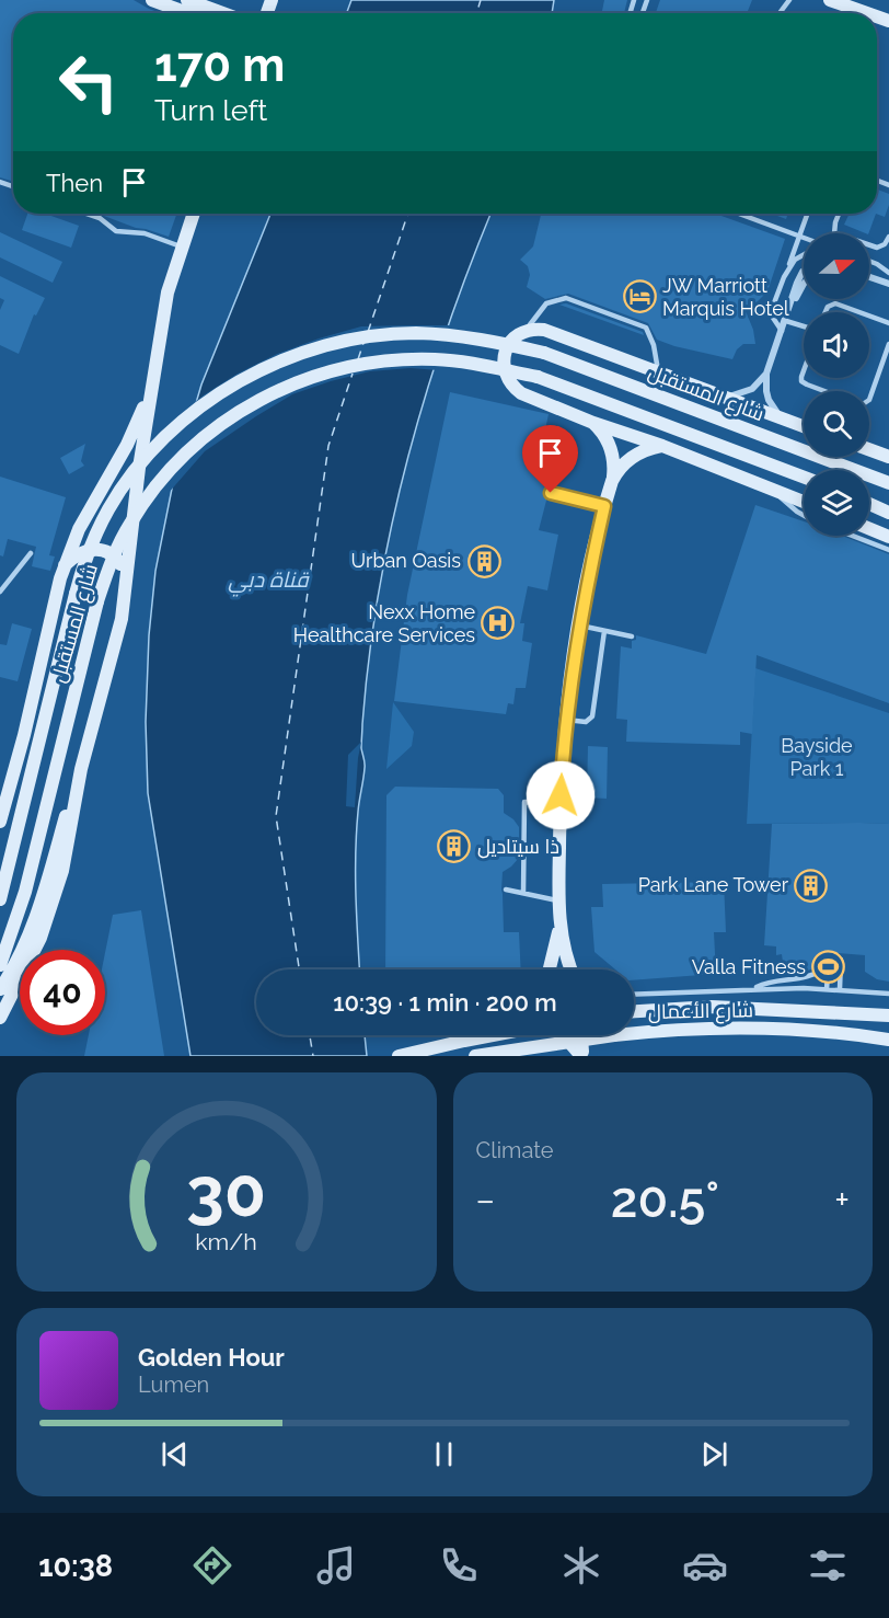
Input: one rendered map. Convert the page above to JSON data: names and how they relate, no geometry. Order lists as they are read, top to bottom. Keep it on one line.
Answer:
{"streets":{"street":["شارع المستقبل","شارع الأعمال"]},"water":["قناة دبي"],"parks":["Bayside Park 1"],"places":{"hotel":["JW Marriott Marquis Hotel"],"building":["Urban Oasis","ذا سيتاديل","Park Lane Tower"],"hospital":["Nexx Home Healthcare Services"],"sports":["Valla Fitness"]},"north":"right","page":{"turn":["170 m","Turn left"],"then":"Then","limit":"40","trip":"10:39 · 1 min · 200 m","tile":"Climate","heat":["−","20.5°","+"],"song":["Golden Hour","Lumen"],"tabs":"10:38","gauge":["30","km/h"]}}
